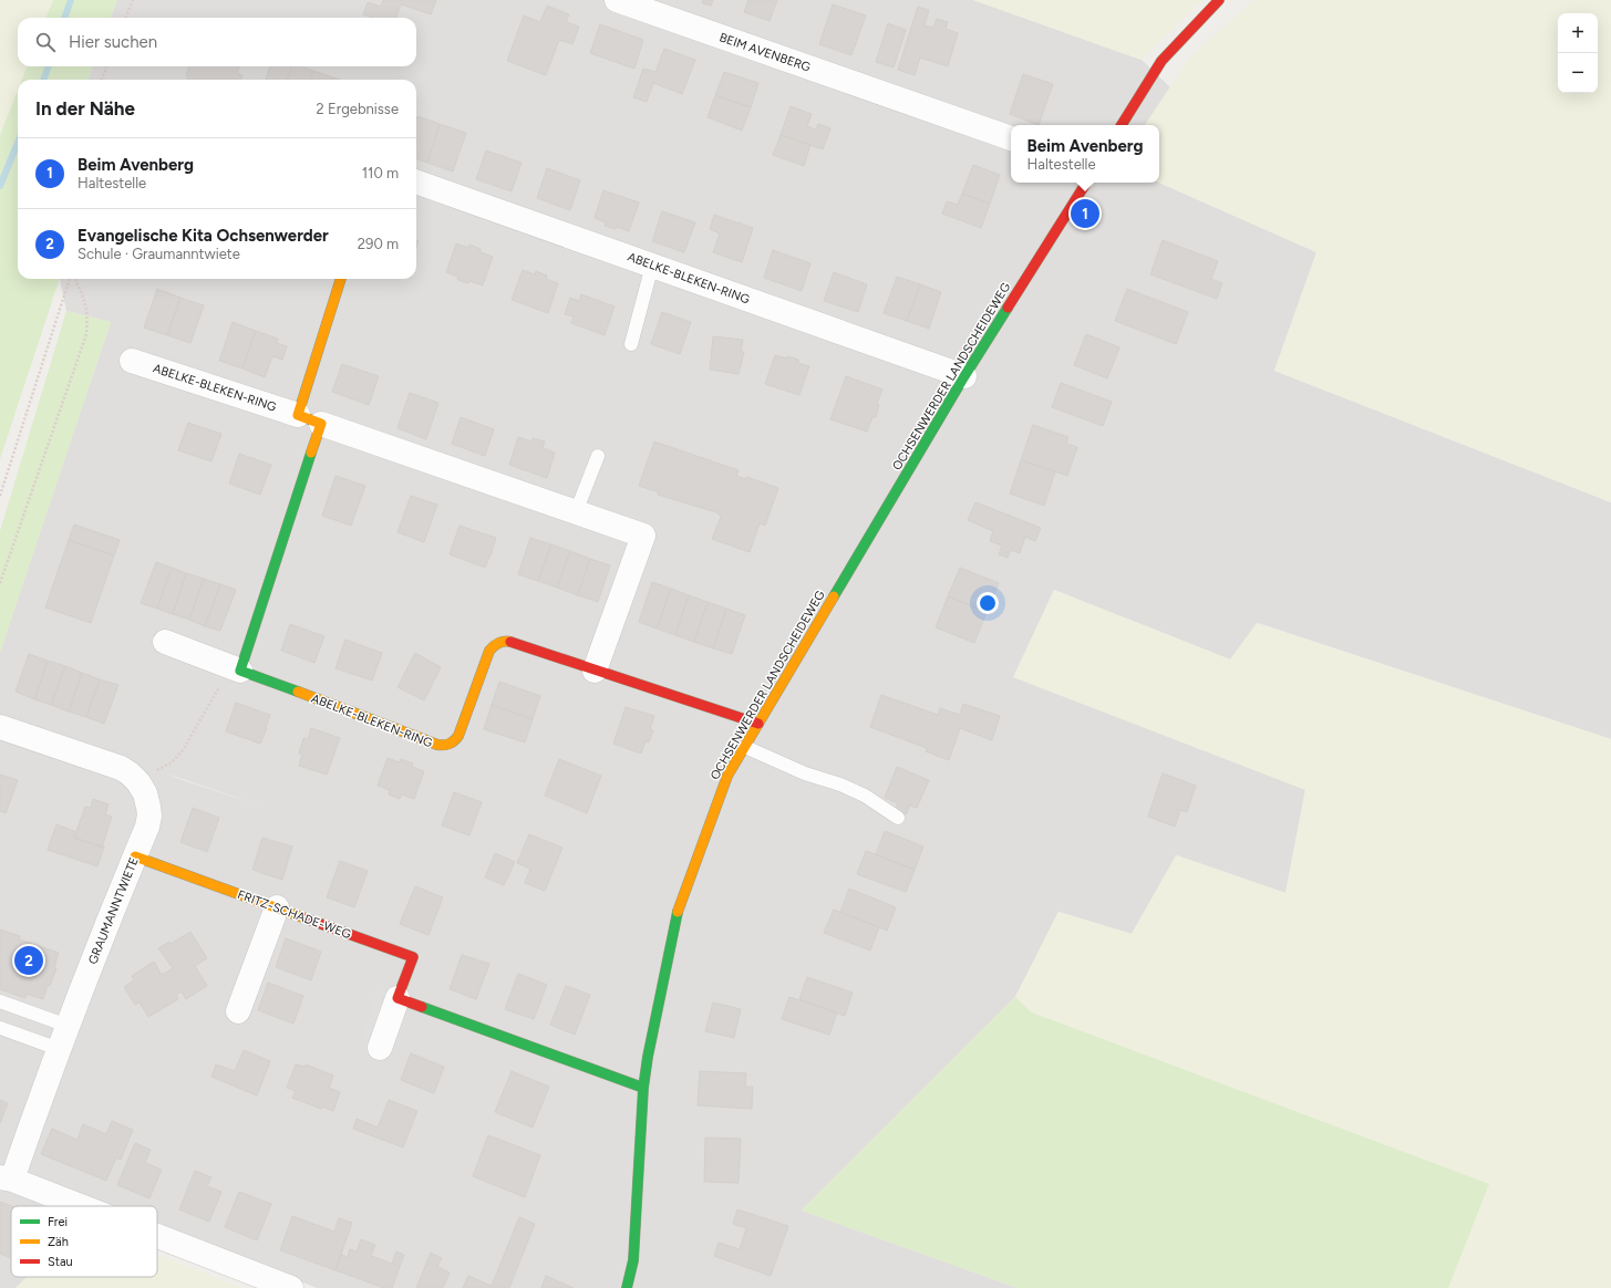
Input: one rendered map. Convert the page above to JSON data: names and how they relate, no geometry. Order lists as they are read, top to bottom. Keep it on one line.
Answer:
{"streets":{"street":["BEIM AVENBERG","ABELKE-BLEKEN-RING","OCHSENWERDER LANDSCHEIDEWEG","GRAUMANNTWIETE","FRITZ-SCHADE-WEG"]},"crossings":[["ABELKE-BLEKEN-RING","OCHSENWERDER LANDSCHEIDEWEG"],["GRAUMANNTWIETE","FRITZ-SCHADE-WEG"]],"legend":["Frei","Zäh","Stau"],"page":{"map_buttons":["+","−"],"search":"Hier suchen","heading":["In der Nähe","2 Ergebnisse"],"popup":["Beim Avenberg","Haltestelle"],"list":[{"mark":"1","name":"Beim Avenberg","note":"Haltestelle","value":"110 m"},{"mark":"2","name":"Evangelische Kita Ochsenwerder","note":"Schule · Graumanntwiete","value":"290 m"}],"pins":["1","2"]}}
